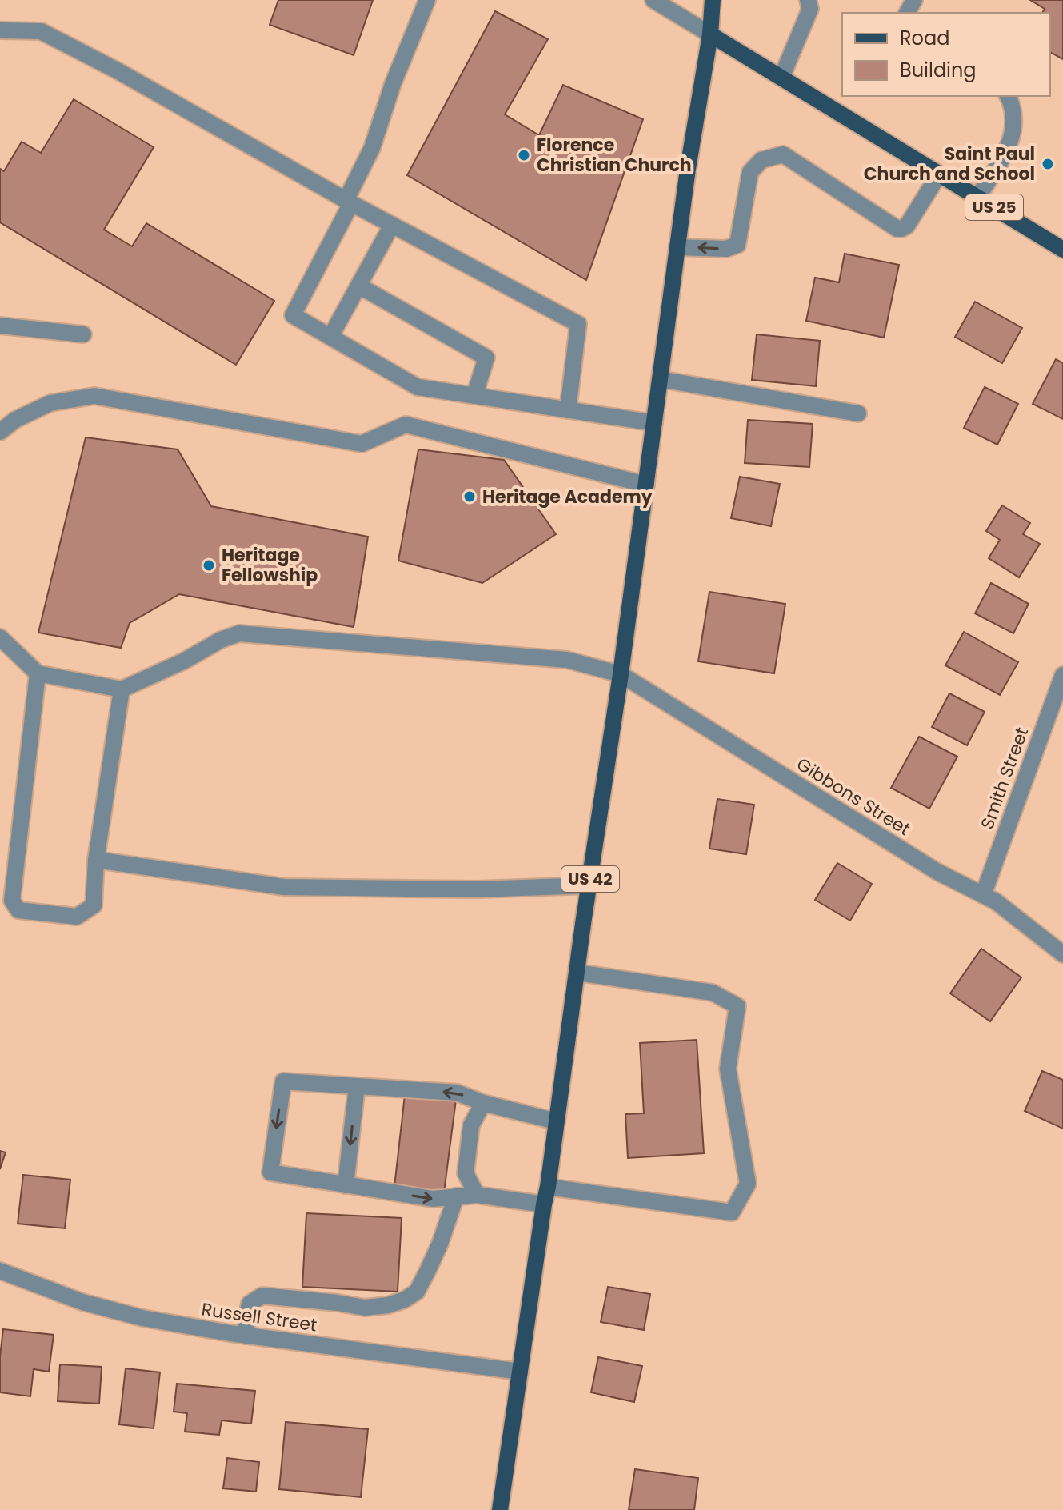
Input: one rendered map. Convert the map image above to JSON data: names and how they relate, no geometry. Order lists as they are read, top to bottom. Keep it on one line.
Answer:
{"streets":{"main road":["US 25","US 42"],"street":["Smith Street","Gibbons Street","Russell Street"]},"crossings":[["US 25","US 42"],["Smith Street","Gibbons Street"],["Gibbons Street","US 42"],["US 42","Russell Street"]],"places":["Florence Christian Church","Saint Paul Church and School","Heritage Academy","Heritage Fellowship"],"legend":["Road","Building"]}
